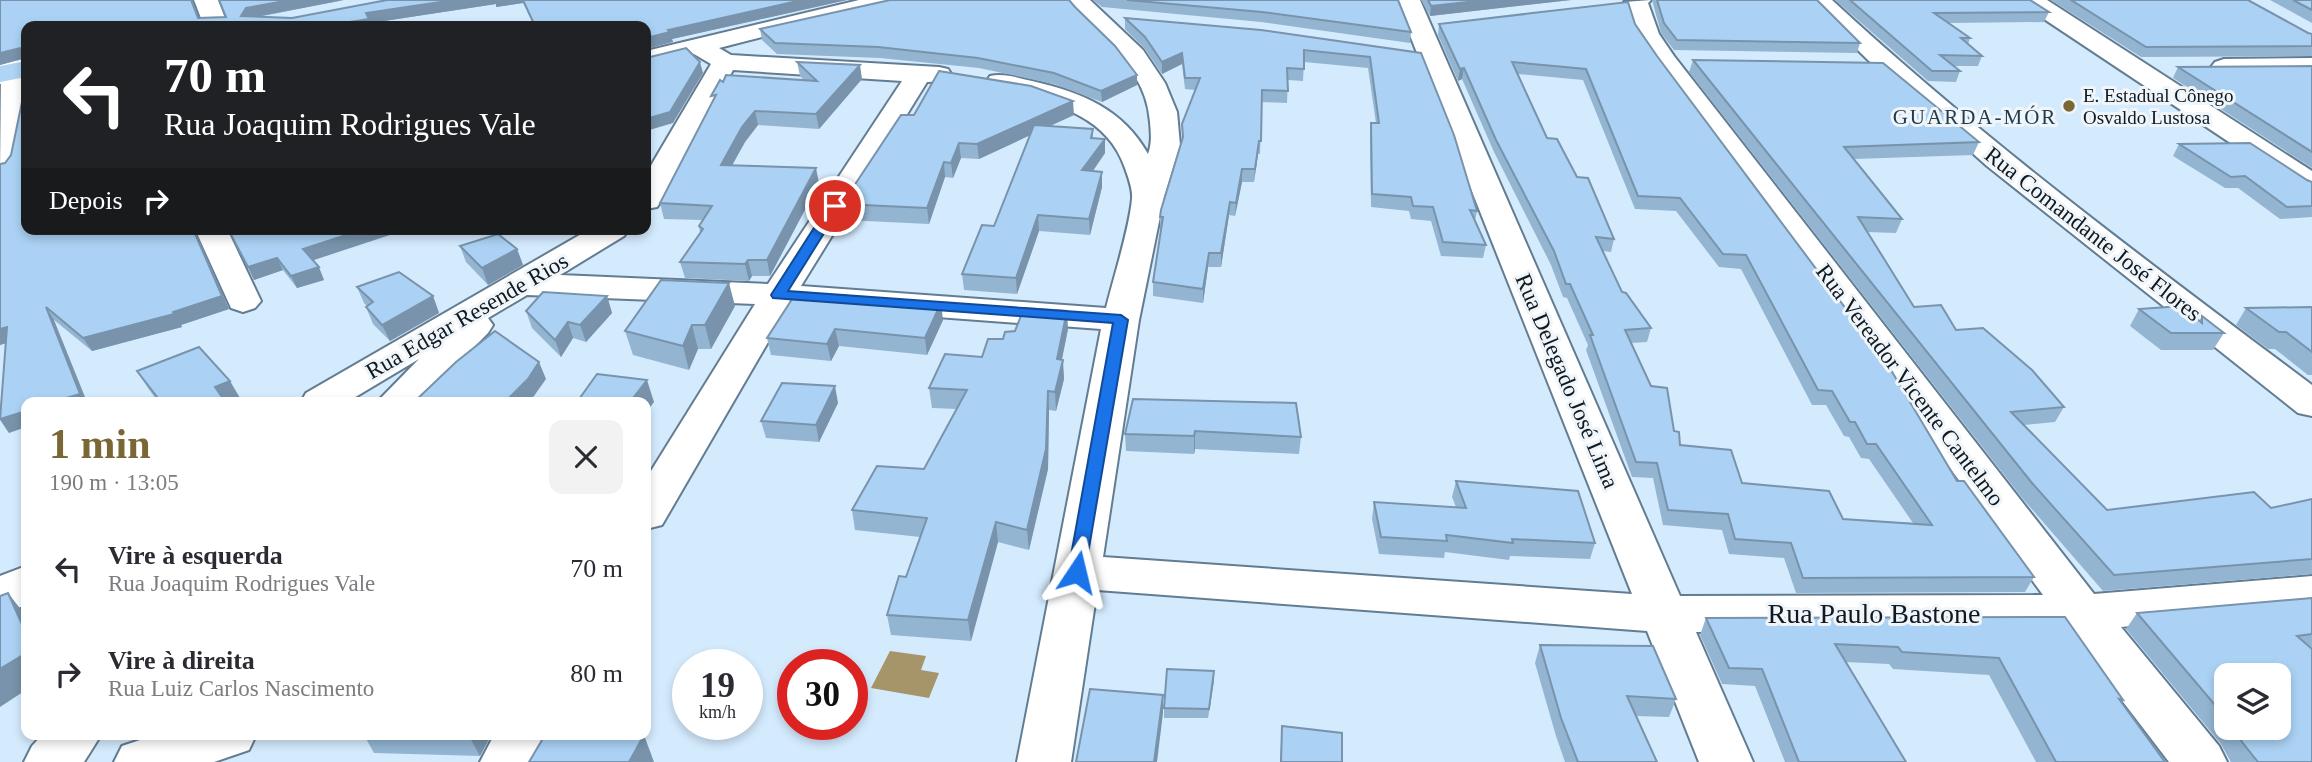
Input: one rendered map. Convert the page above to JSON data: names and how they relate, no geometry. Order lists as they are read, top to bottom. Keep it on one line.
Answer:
{"streets":{"street":["Rua Comandante José Flores","Rua Edgar Resende Rios","Rua Delegado José Lima","Rua Vereador Vicente Cantelmo","Rua Paulo Bastone"]},"crossings":[["Rua Delegado José Lima","Rua Paulo Bastone"],["Rua Vereador Vicente Cantelmo","Rua Paulo Bastone"]],"districts":["GUARDA-MÓR"],"places":["E. Estadual Cônego Osvaldo Lustosa"],"page":{"turn":["70 m","Rua Joaquim Rodrigues Vale"],"then":"Depois","heading":["1 min","190 m · 13:05"],"list":[{"name":"Vire à esquerda","note":"Rua Joaquim Rodrigues Vale","value":"70 m"},{"name":"Vire à direita","note":"Rua Luiz Carlos Nascimento","value":"80 m"}],"speed":"19 km/h","limit":"30"}}
